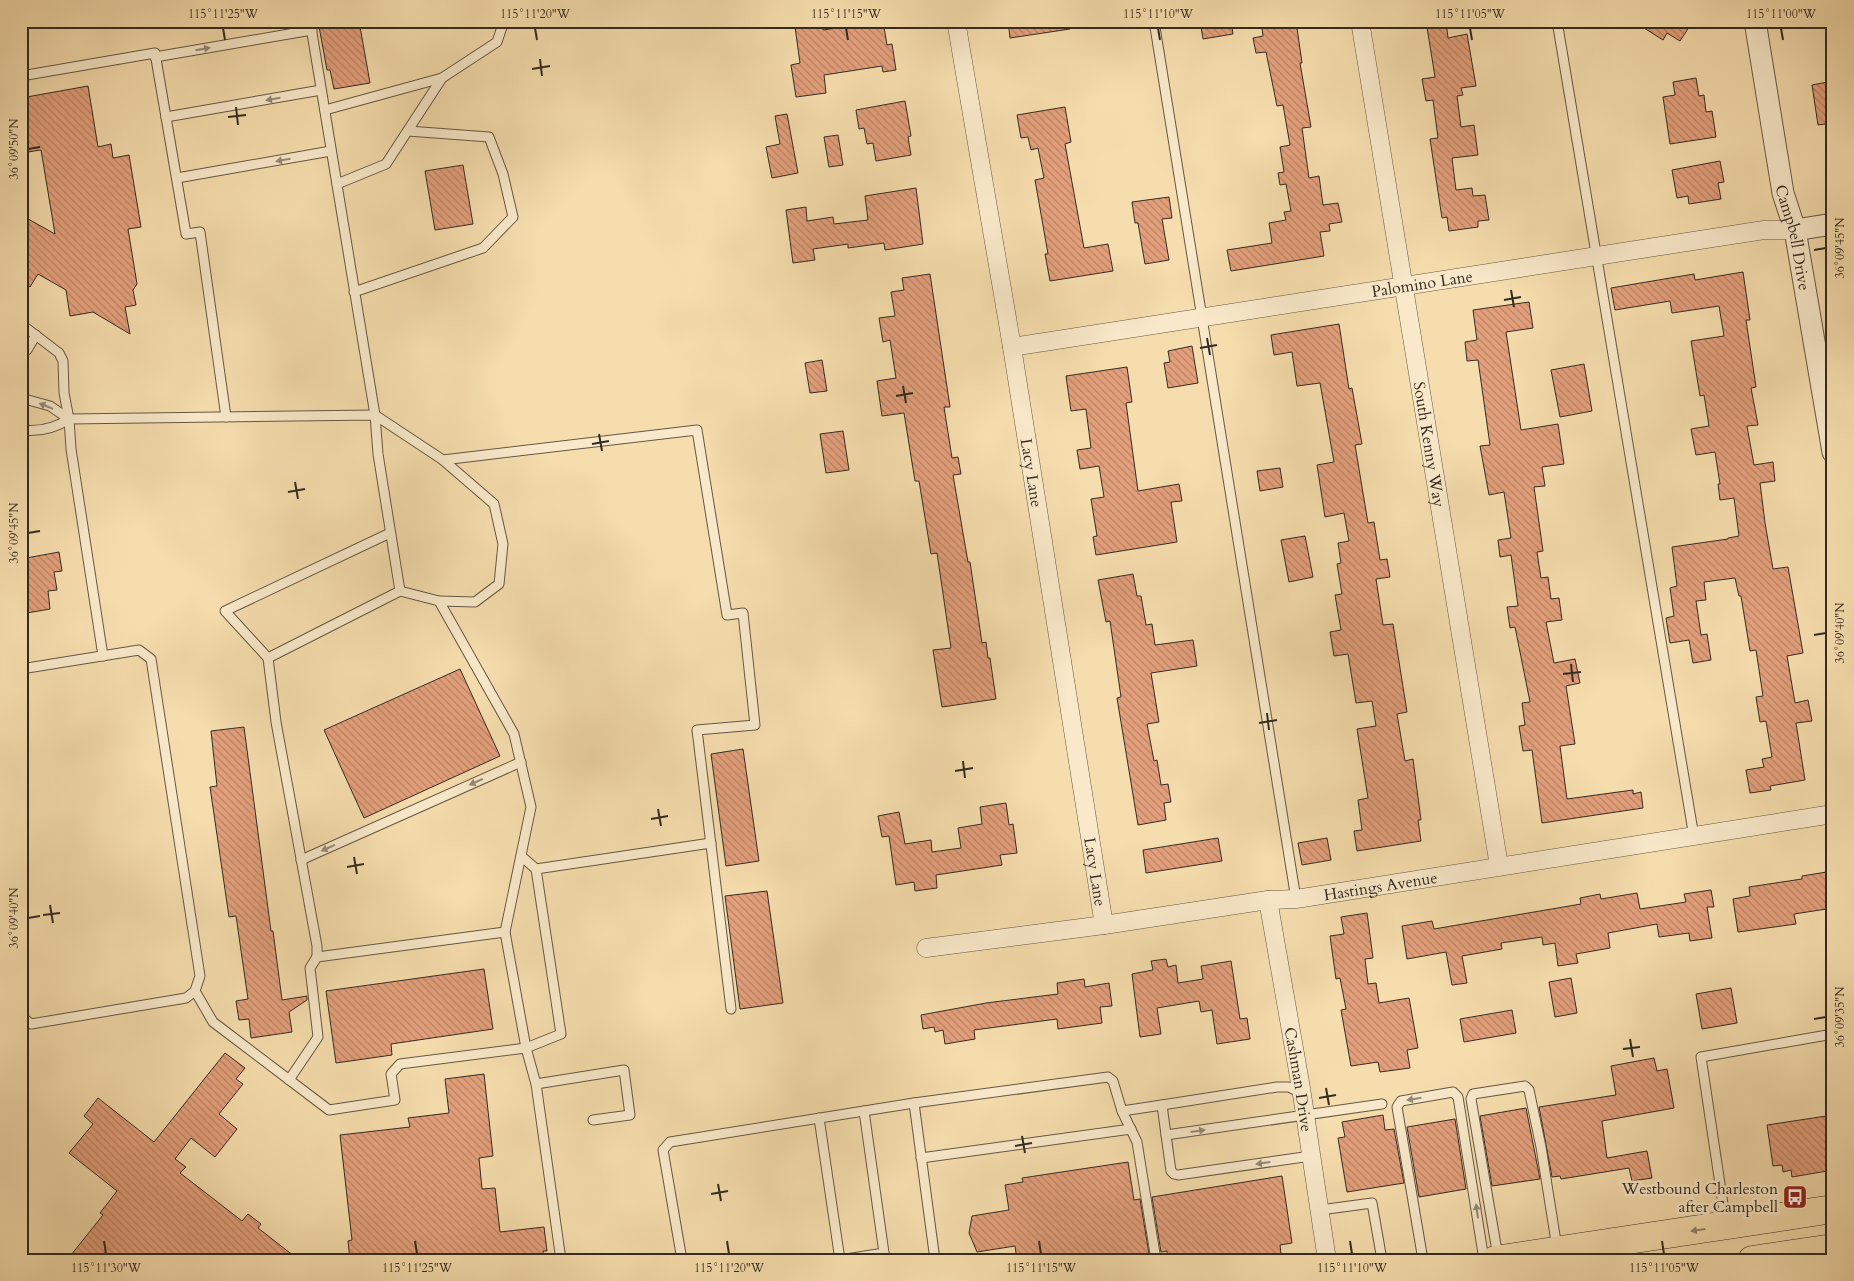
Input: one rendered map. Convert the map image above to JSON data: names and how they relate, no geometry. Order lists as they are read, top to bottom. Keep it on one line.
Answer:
{"streets":{"street":["Campbell Drive","Palomino Lane","South Kenny Way","Lacy Lane","Hastings Avenue","Cashman Drive"]},"crossings":[["Campbell Drive","Palomino Lane"],["Palomino Lane","South Kenny Way"],["Palomino Lane","Lacy Lane"],["South Kenny Way","Hastings Avenue"],["Lacy Lane","Hastings Avenue"],["Hastings Avenue","Cashman Drive"]],"places":{"bus stop":["Westbound Charleston after Campbell"]},"coordinates":["115°11'25\"W","115°11'20\"W","115°11'15\"W","115°11'10\"W","115°11'05\"W","115°11'00\"W","36°09'50\"N","36°09'45\"N","36°09'40\"N","36°09'35\"N","115°11'30\"W"]}
